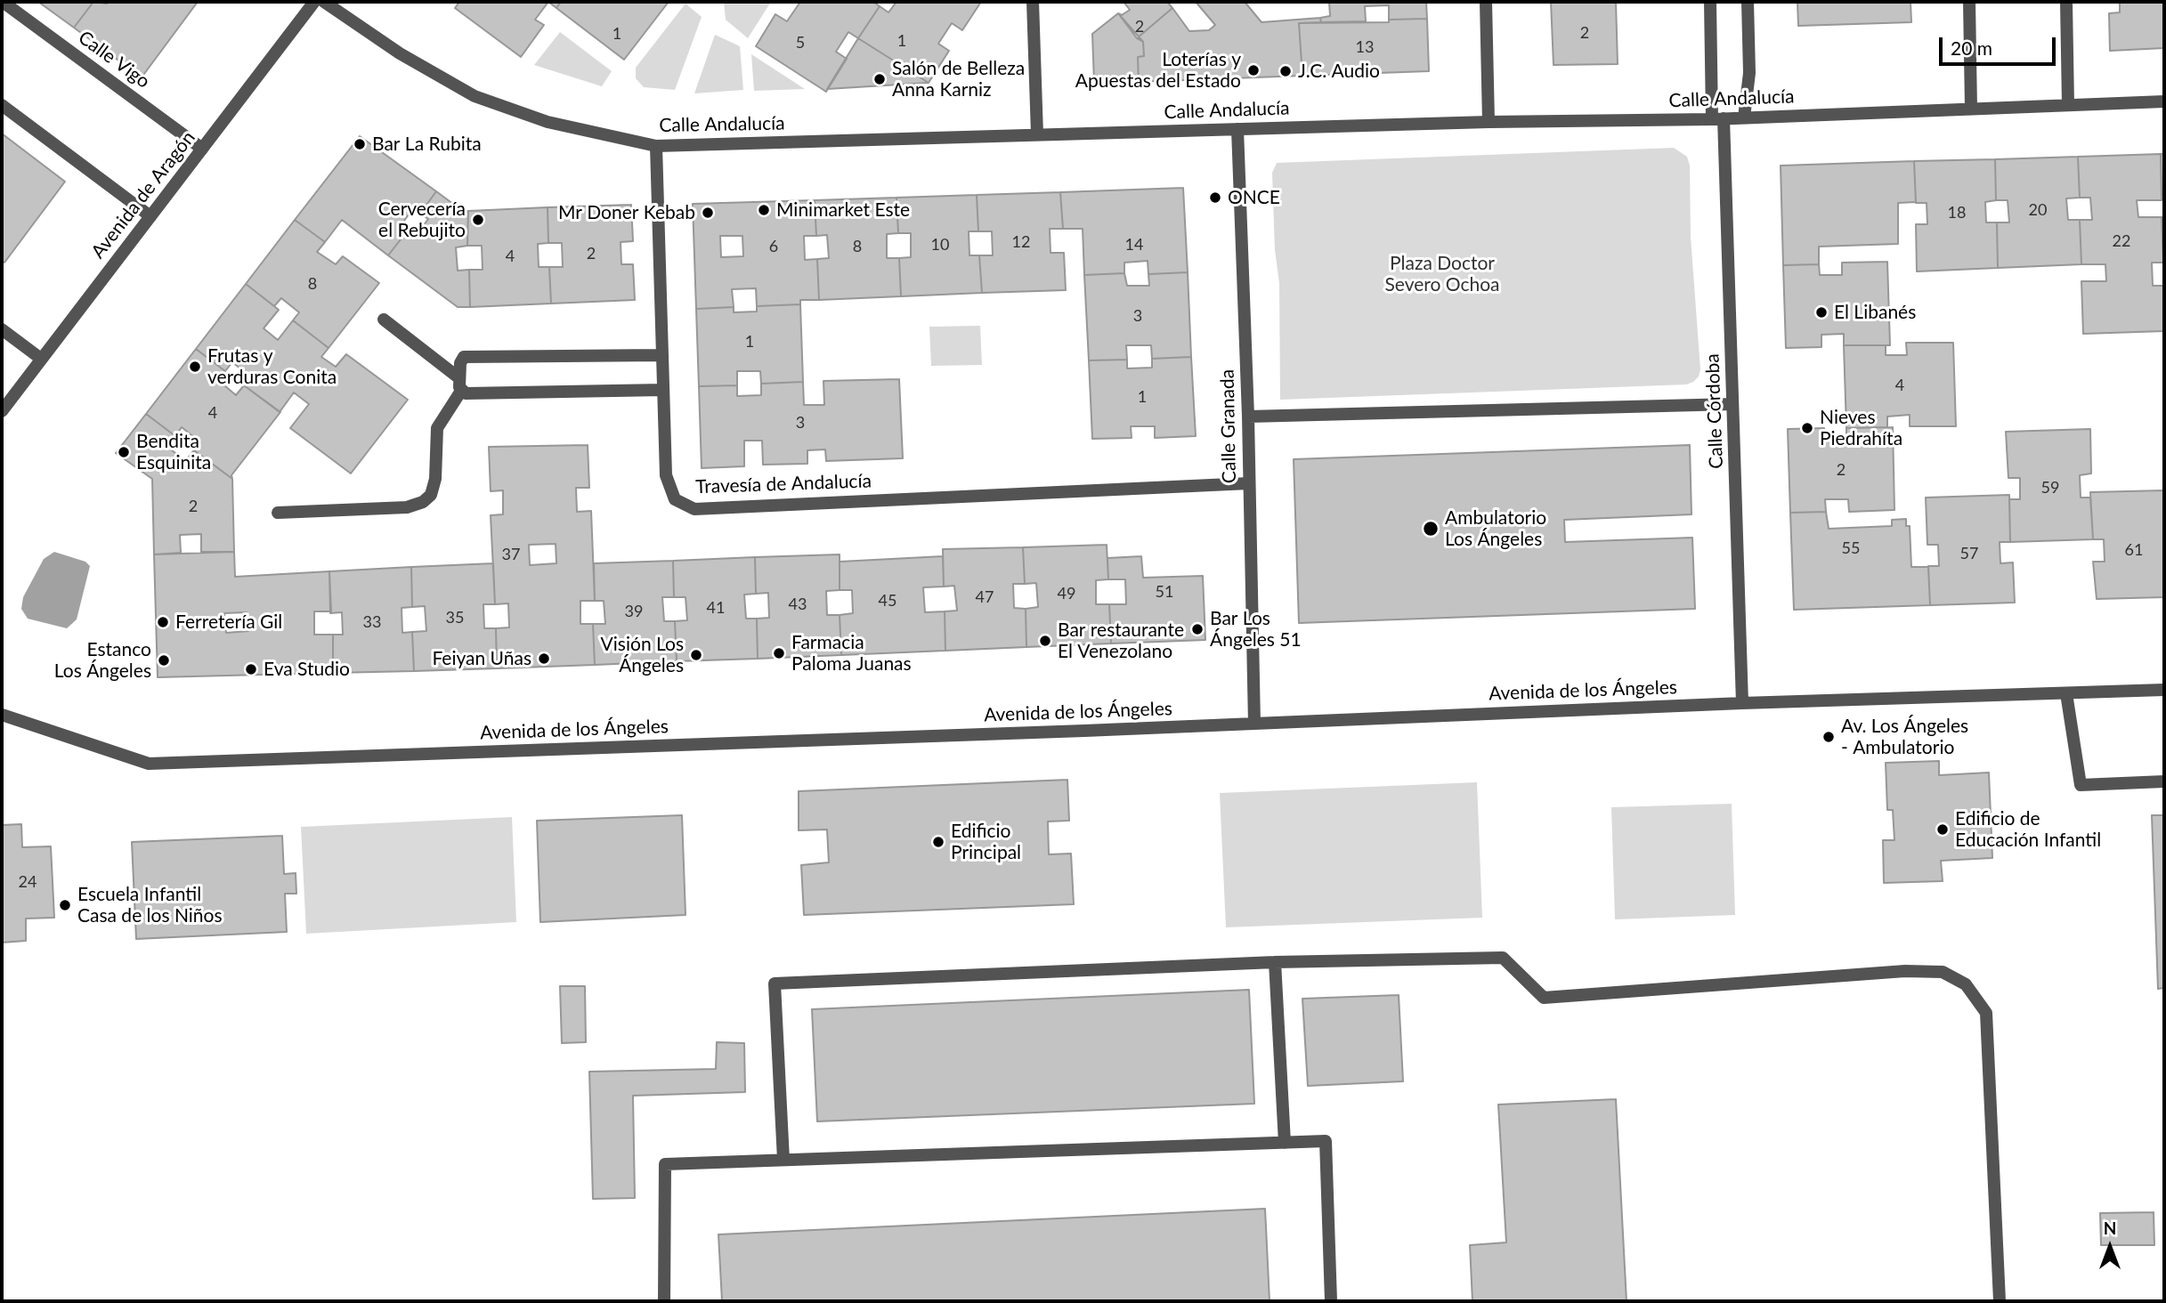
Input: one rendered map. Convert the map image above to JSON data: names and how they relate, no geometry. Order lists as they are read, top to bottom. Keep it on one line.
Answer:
{"streets":{"street":["Calle Vigo","Calle Andalucía","Avenida de Aragón","Calle Córdoba","Calle Granada","Travesía de Andalucía","Avenida de los Ángeles"]},"crossings":[["Calle Vigo","Avenida de Aragón"],["Calle Andalucía","Calle Córdoba"],["Calle Andalucía","Calle Granada"],["Calle Andalucía","Travesía de Andalucía"],["Calle Córdoba","Avenida de los Ángeles"],["Calle Granada","Travesía de Andalucía"],["Calle Granada","Avenida de los Ángeles"]],"parks":["Plaza Doctor Severo Ochoa"],"places":["Loterías y Apuestas del Estado","J.C. Audio","Salón de Belleza Anna Karniz","Bar La Rubita","ONCE","Minimarket Este","Mr Doner Kebab","Cervecería el Rebujito","El Libanés","Frutas y verduras Conita","Nieves Piedrahíta","Bendita Esquinita","Ambulatorio Los Ángeles","Ferretería Gil","Bar Los Ángeles 51","Bar restaurante El Venezolano","Farmacia Paloma Juanas","Visión Los Ángeles","Feiyan Uñas","Estanco Los Ángeles","Eva Studio","Av. Los Ángeles - Ambulatorio","Edificio de Educación Infantil","Edificio Principal","Escuela Infantil Casa de los Niños"],"house_numbers":["2","2","1","1","5","13","20","18","22","12","10","14","6","8","2","4","8","3","1","4","1","4","3","2","59","2","55","61","57","37","51","49","47","45","43","41","39","35","33","24"],"scale_bar":"20 m","north":"top"}
